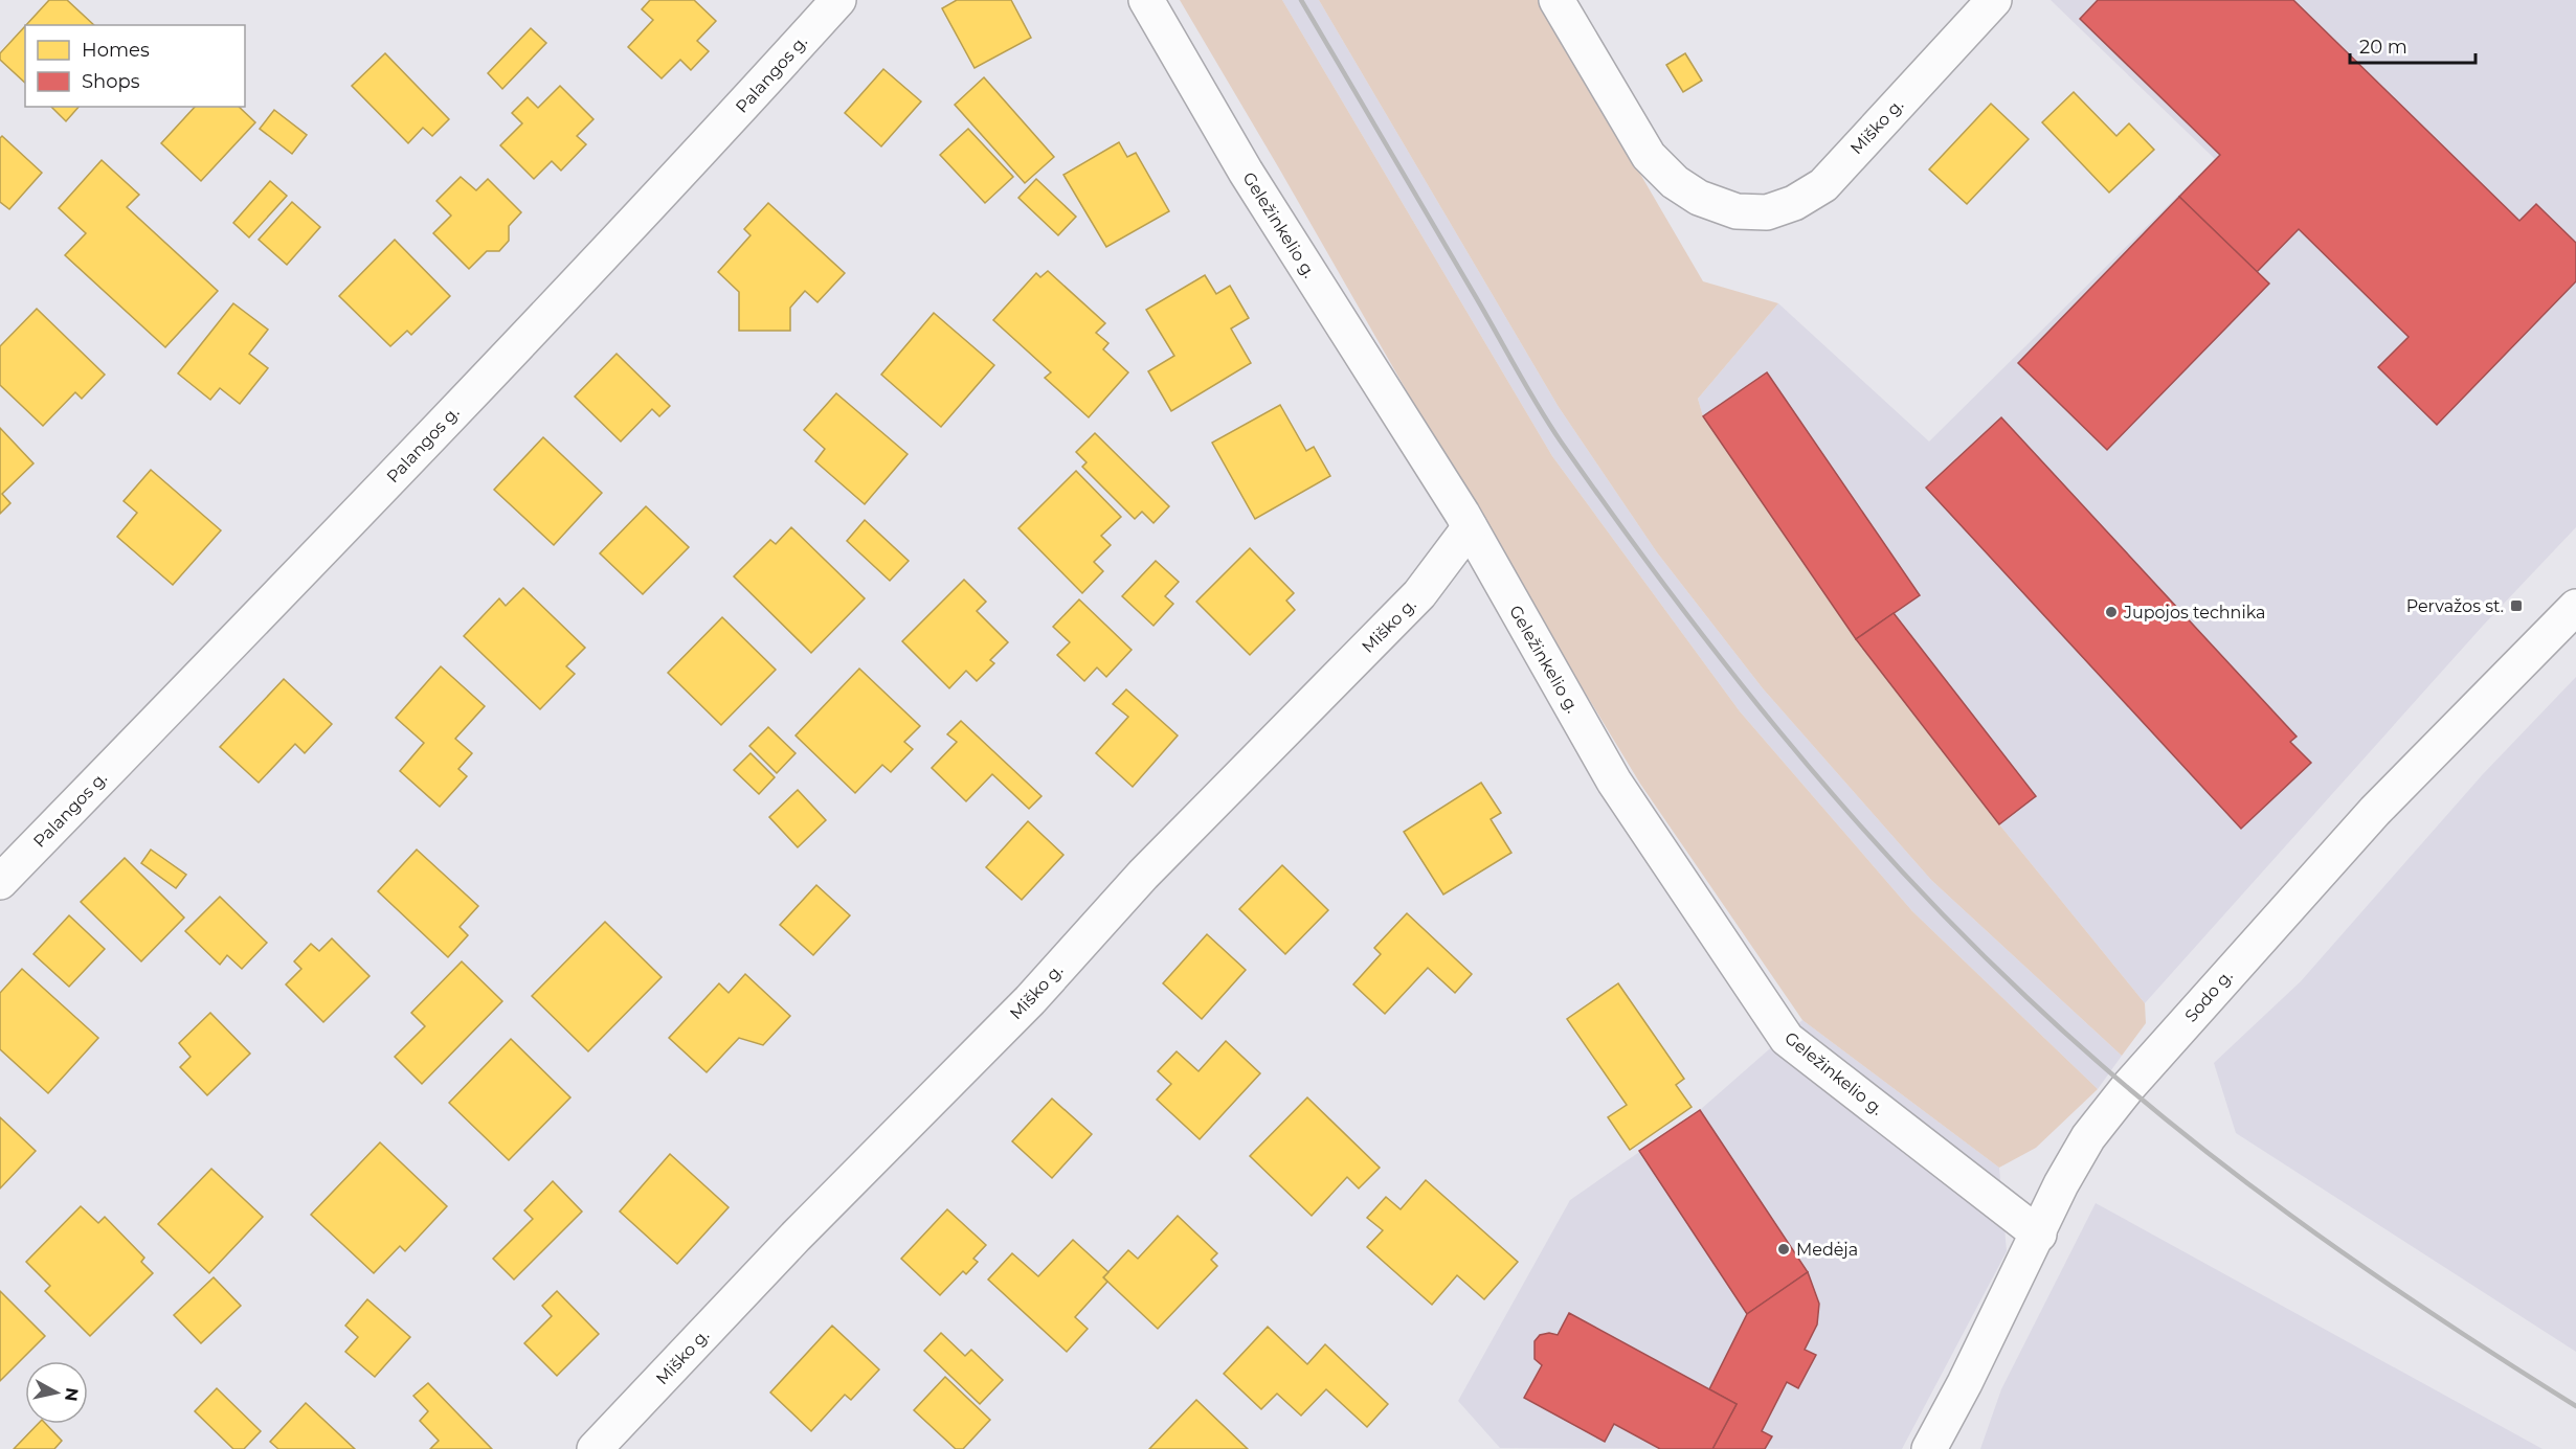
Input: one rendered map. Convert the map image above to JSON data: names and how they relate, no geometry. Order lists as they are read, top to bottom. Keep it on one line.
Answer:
{"streets":{"street":["Palangos g.","Miško g.","Geležinkelio g.","Sodo g."]},"crossings":[["Miško g.","Geležinkelio g."],["Geležinkelio g.","Sodo g."]],"places":{"transit":["Pervažos st."],"other":["Jupojos technika","Medėja"]},"legend":["Homes","Shops"],"scale_bar":"20 m","north":"right"}
